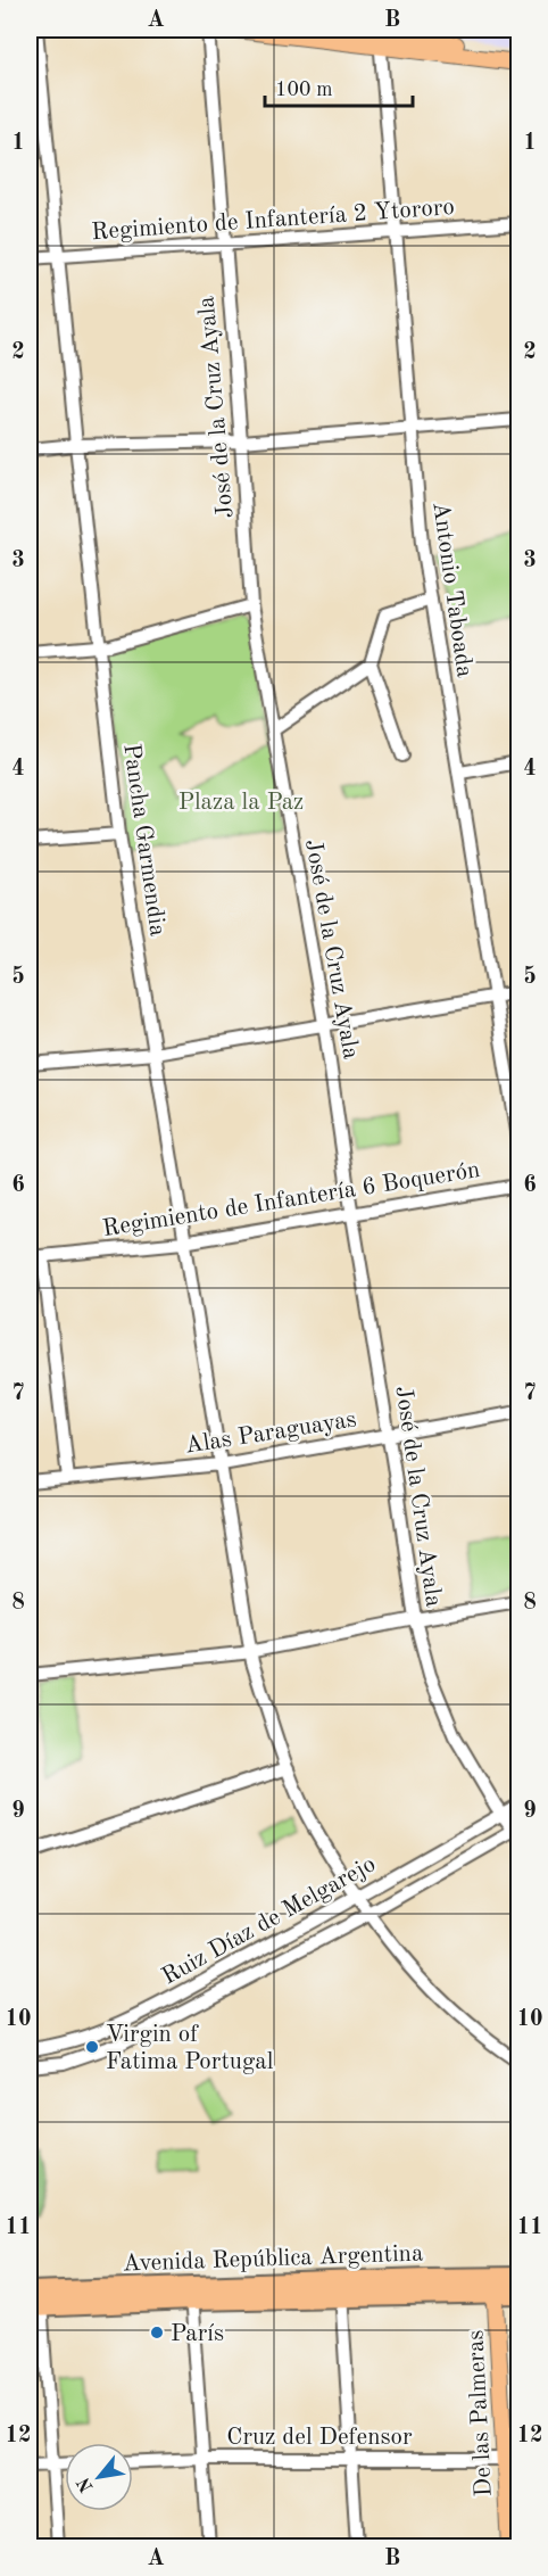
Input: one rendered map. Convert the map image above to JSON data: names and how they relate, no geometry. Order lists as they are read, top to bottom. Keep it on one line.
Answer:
{"streets":{"highway":["Avenida República Argentina"],"main road":["De las Palmeras"],"street":["Regimiento de Infantería 2 Ytororo","José de la Cruz Ayala","Antonio Taboada","Pancha Garmendia","Regimiento de Infantería 6 Boquerón","Alas Paraguayas","Ruiz Díaz de Melgarejo","Cruz del Defensor"]},"crossings":[["Regimiento de Infantería 2 Ytororo","José de la Cruz Ayala"],["Regimiento de Infantería 2 Ytororo","Antonio Taboada"],["Regimiento de Infantería 2 Ytororo","Pancha Garmendia"],["José de la Cruz Ayala","Regimiento de Infantería 6 Boquerón"],["José de la Cruz Ayala","Alas Paraguayas"],["José de la Cruz Ayala","Ruiz Díaz de Melgarejo"],["Pancha Garmendia","Regimiento de Infantería 6 Boquerón"],["Pancha Garmendia","Alas Paraguayas"],["Pancha Garmendia","Ruiz Díaz de Melgarejo"],["Avenida República Argentina","De las Palmeras"],["De las Palmeras","Cruz del Defensor"]],"parks":["Plaza la Paz"],"places":["Virgin of Fatima Portugal","París"],"scale_bar":"100 m","north":"bottom left","grid":{"columns":["A","B"],"rows":["1","2","3","4","5","6","7","8","9","10","11","12"]}}
